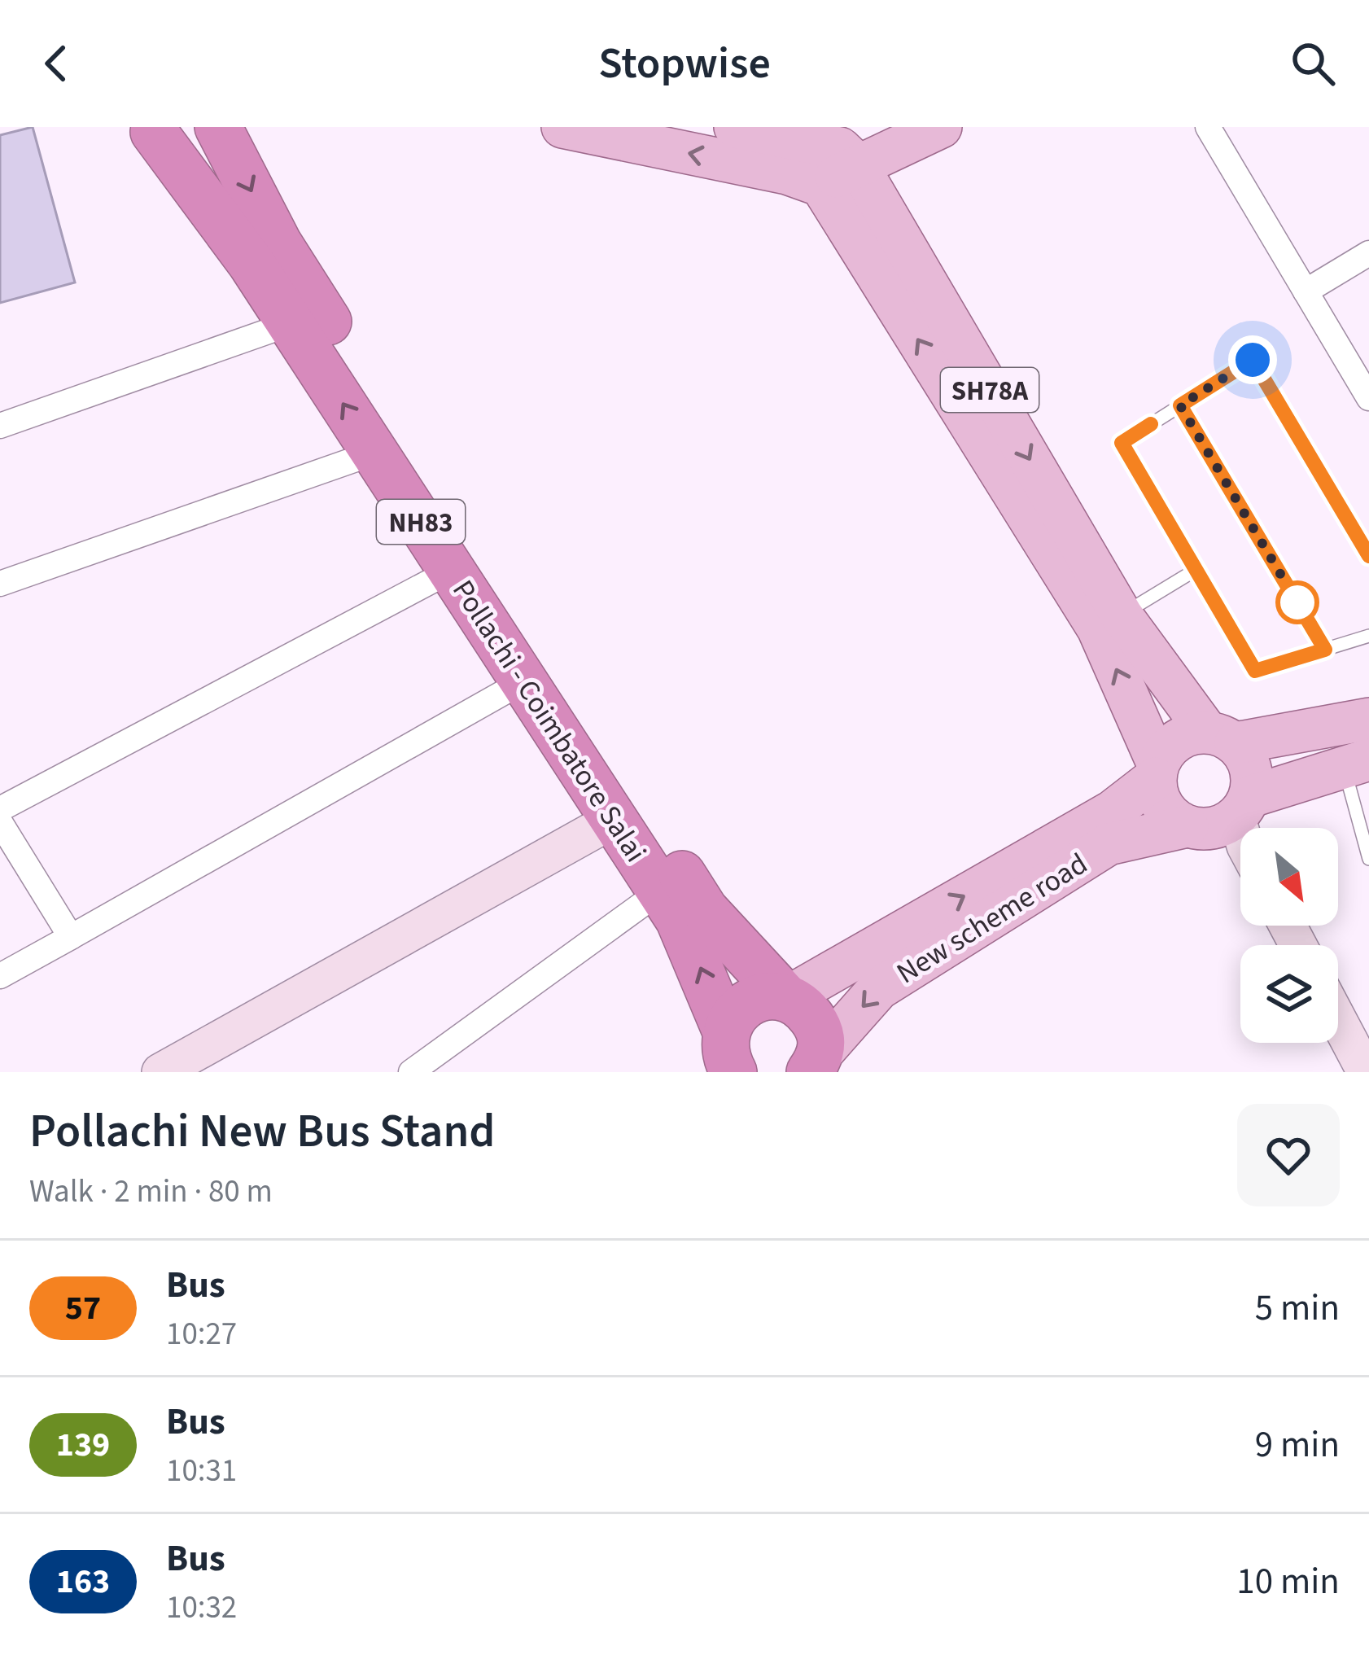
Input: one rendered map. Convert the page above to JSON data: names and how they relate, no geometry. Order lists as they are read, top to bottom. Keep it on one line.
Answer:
{"streets":{"highway":["NH83","Pollachi - Coimbatore Salai"],"main road":["SH78A","New scheme road"]},"crossings":[["SH78A","New scheme road"],["Pollachi - Coimbatore Salai","New scheme road"]],"lines":["bus line 57"],"north":"bottom right","page":{"header":"Stopwise","heading":["Pollachi New Bus Stand","Walk · 2 min · 80 m"],"list":[{"mark":"57","name":"Bus","note":"10:27","value":"5 min"},{"mark":"139","name":"Bus","note":"10:31","value":"9 min"},{"mark":"163","name":"Bus","note":"10:32","value":"10 min"}]}}
